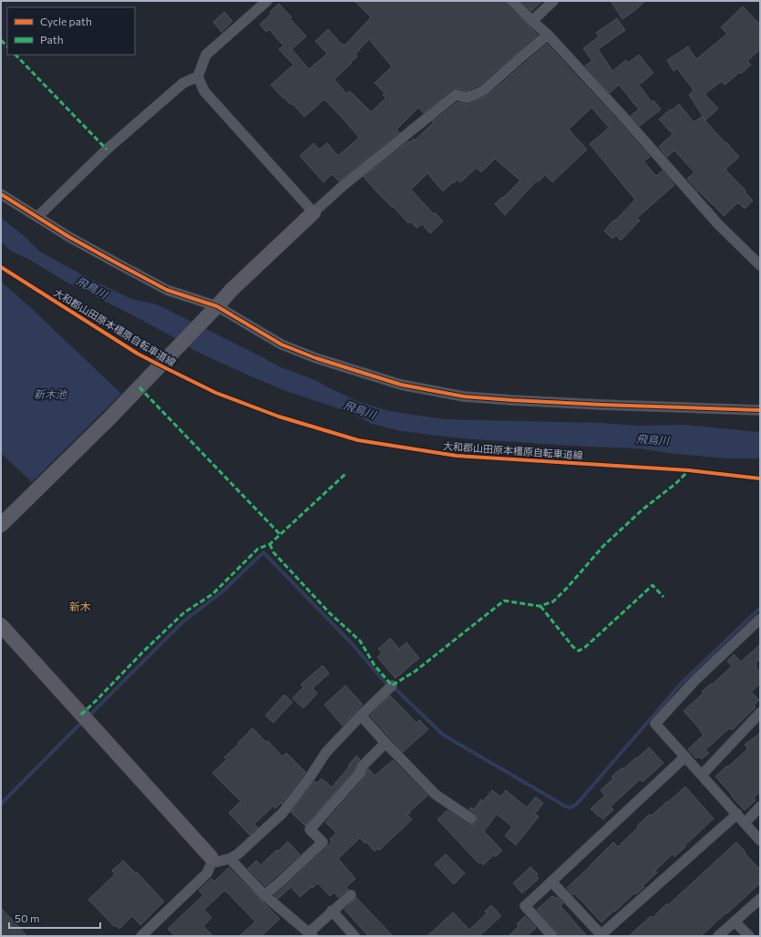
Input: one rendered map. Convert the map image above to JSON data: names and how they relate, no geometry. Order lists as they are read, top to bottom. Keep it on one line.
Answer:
{"streets":{"cycle path":["大和郡山田原本橿原自転車道線"]},"districts":["新木"],"water":["飛鳥川","新木池"],"legend":["Cycle path","Path"],"scale_bar":"50 m"}
